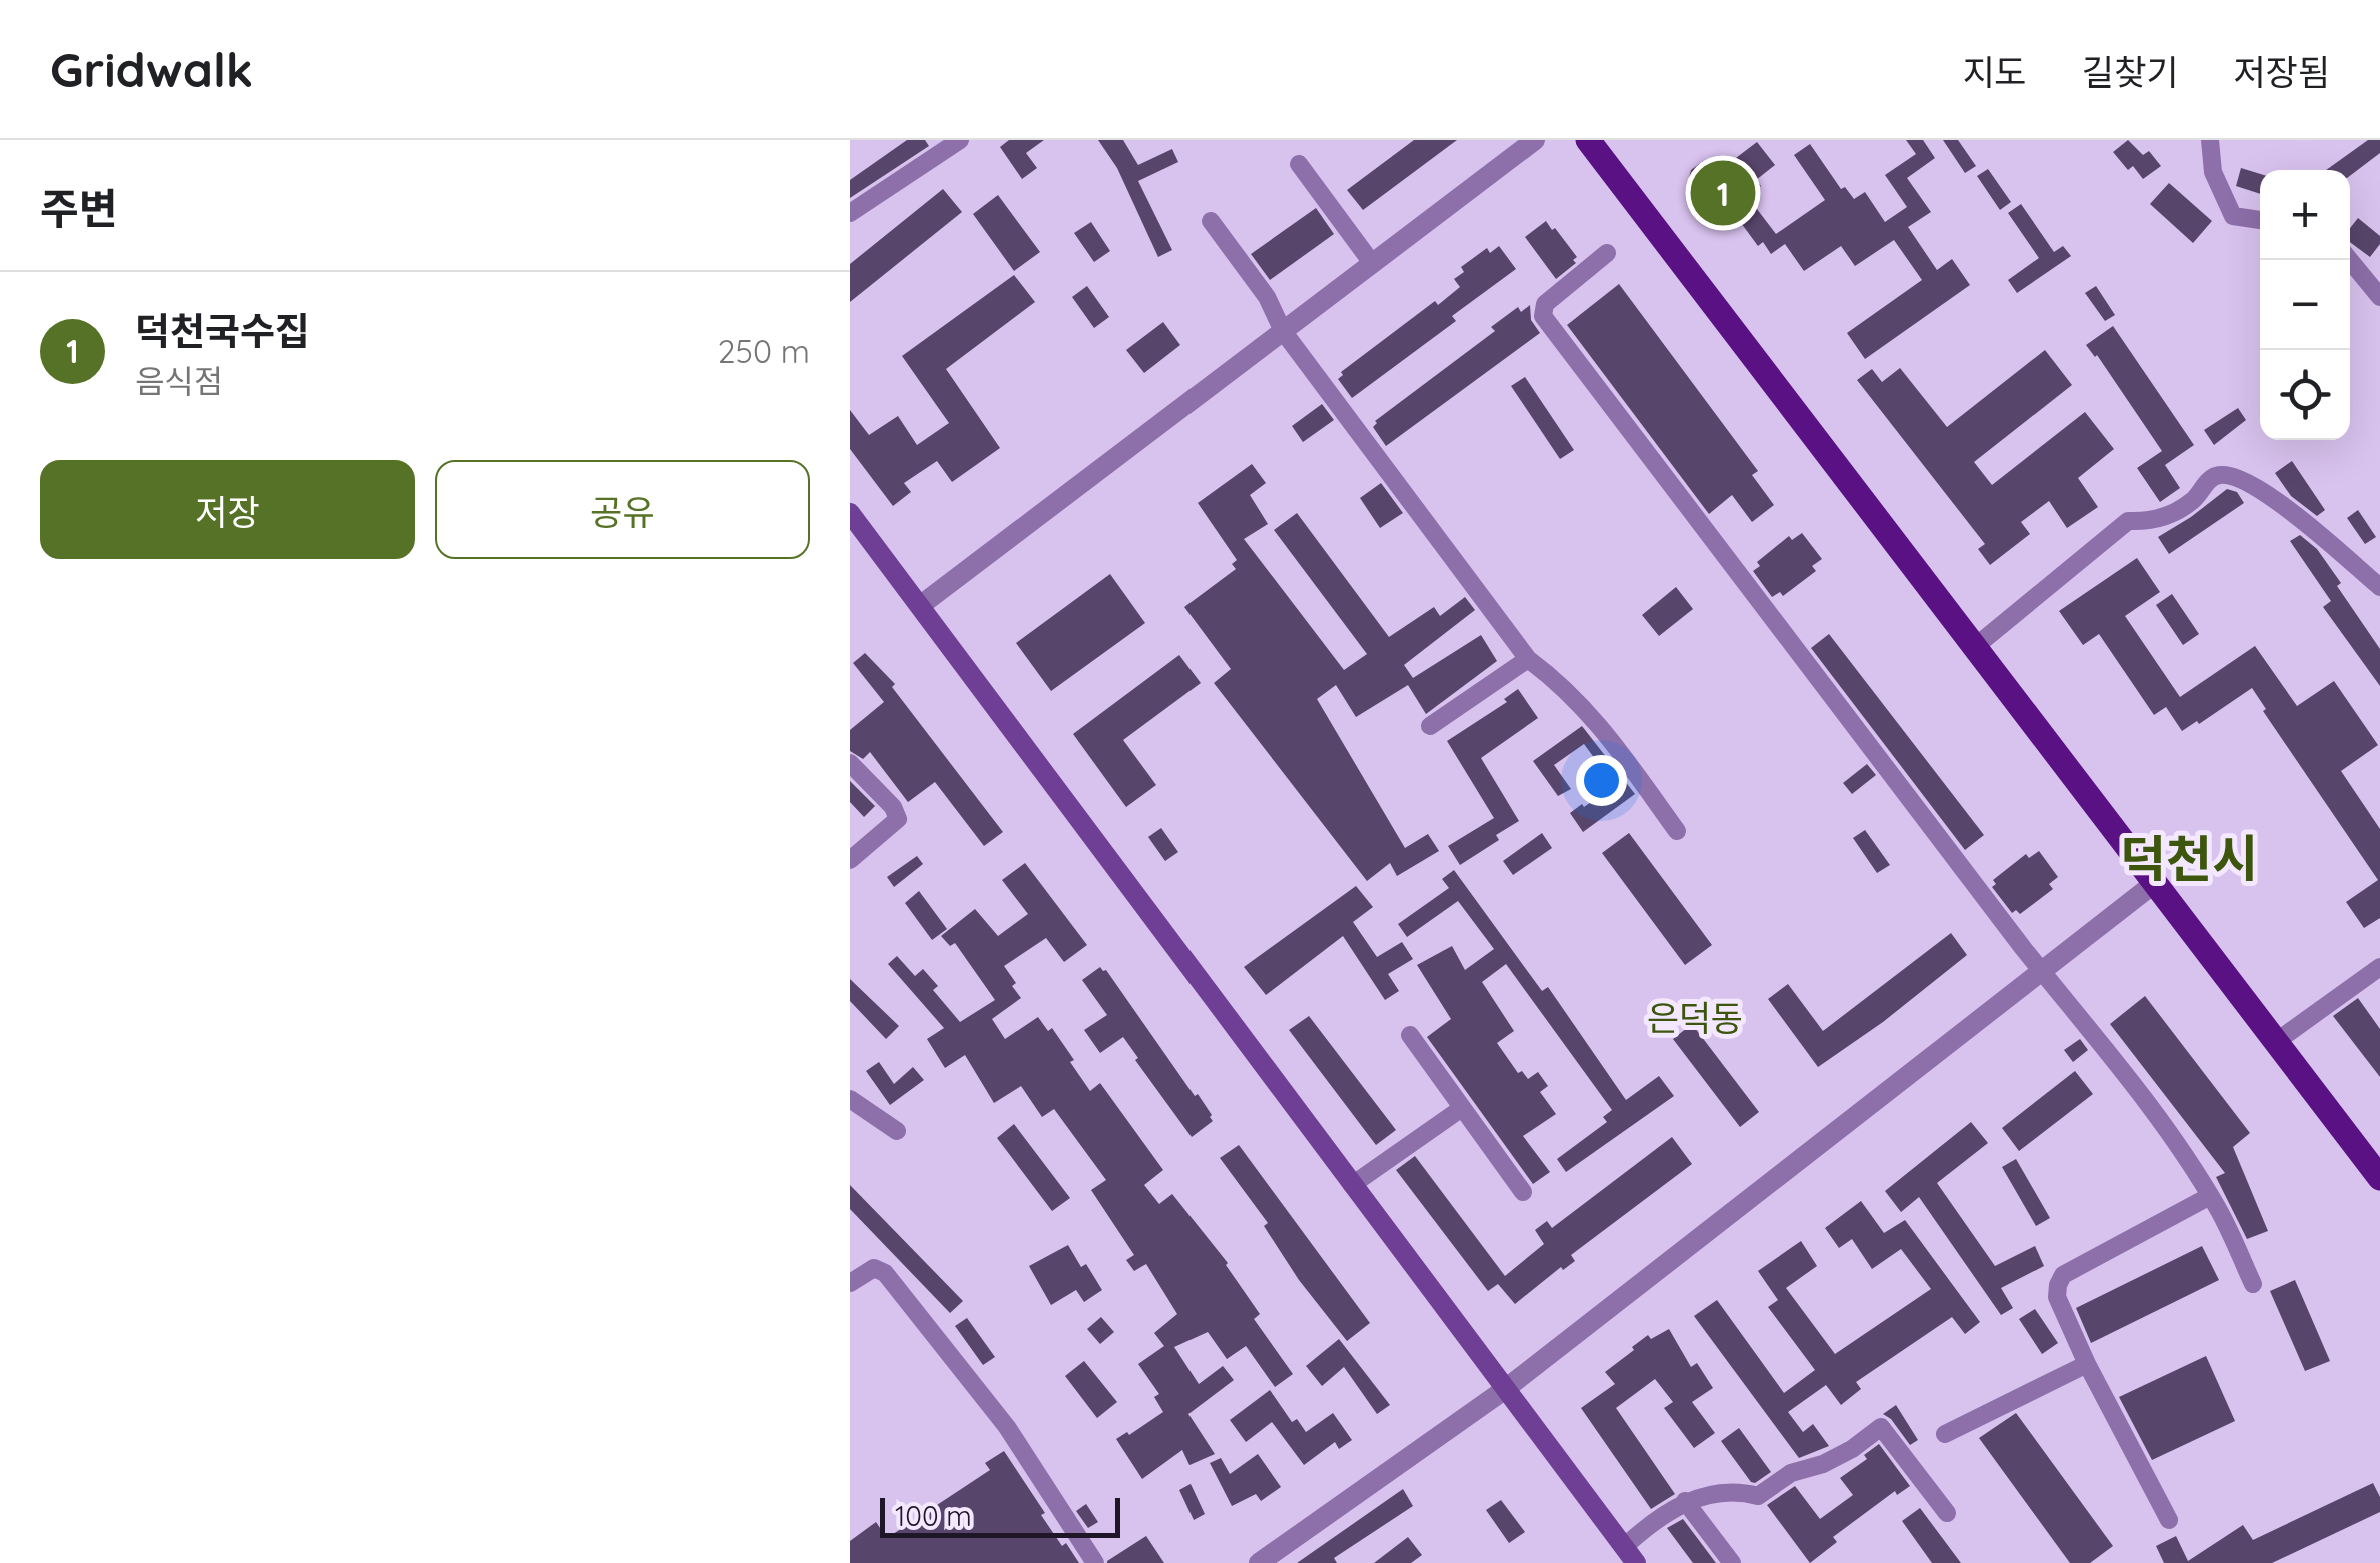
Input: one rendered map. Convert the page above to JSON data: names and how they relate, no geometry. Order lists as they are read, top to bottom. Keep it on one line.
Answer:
{"districts":["덕천시","은덕동"],"scale_bar":"100 m","page":{"header":"Gridwalk","nav":["지도","길찾기","저장됨"],"heading":"주변","pins":"1","map_buttons":["+","−"],"list":[{"mark":"1","name":"덕천국수집","note":"음식점","value":"250 m"}],"buttons":["저장","공유"],"scale":"100 m"}}
